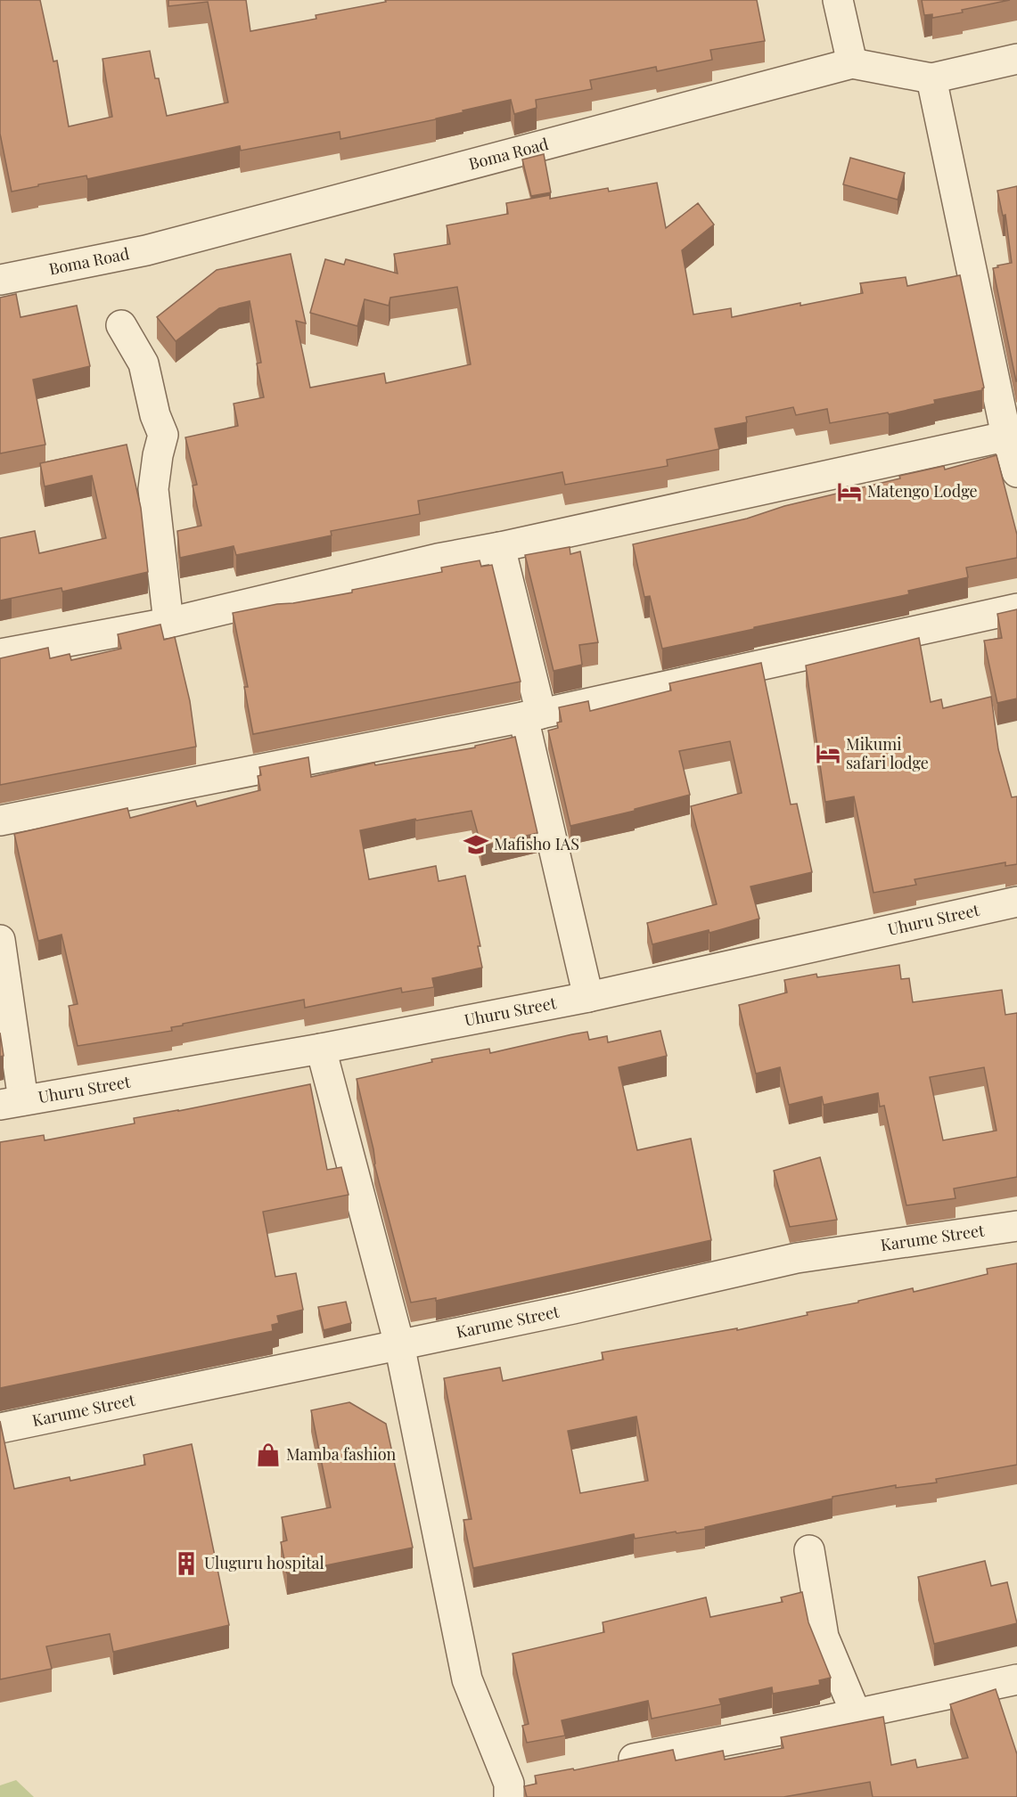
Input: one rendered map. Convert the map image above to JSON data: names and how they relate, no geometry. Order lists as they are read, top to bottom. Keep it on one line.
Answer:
{"streets":{"street":["Boma Road","Uhuru Street","Karume Street"]},"places":{"hotel":["Matengo Lodge","Mikumi safari lodge"],"school or university":["Mafisho IAS"],"shop":["Mamba fashion"],"building":["Uluguru hospital"]}}
